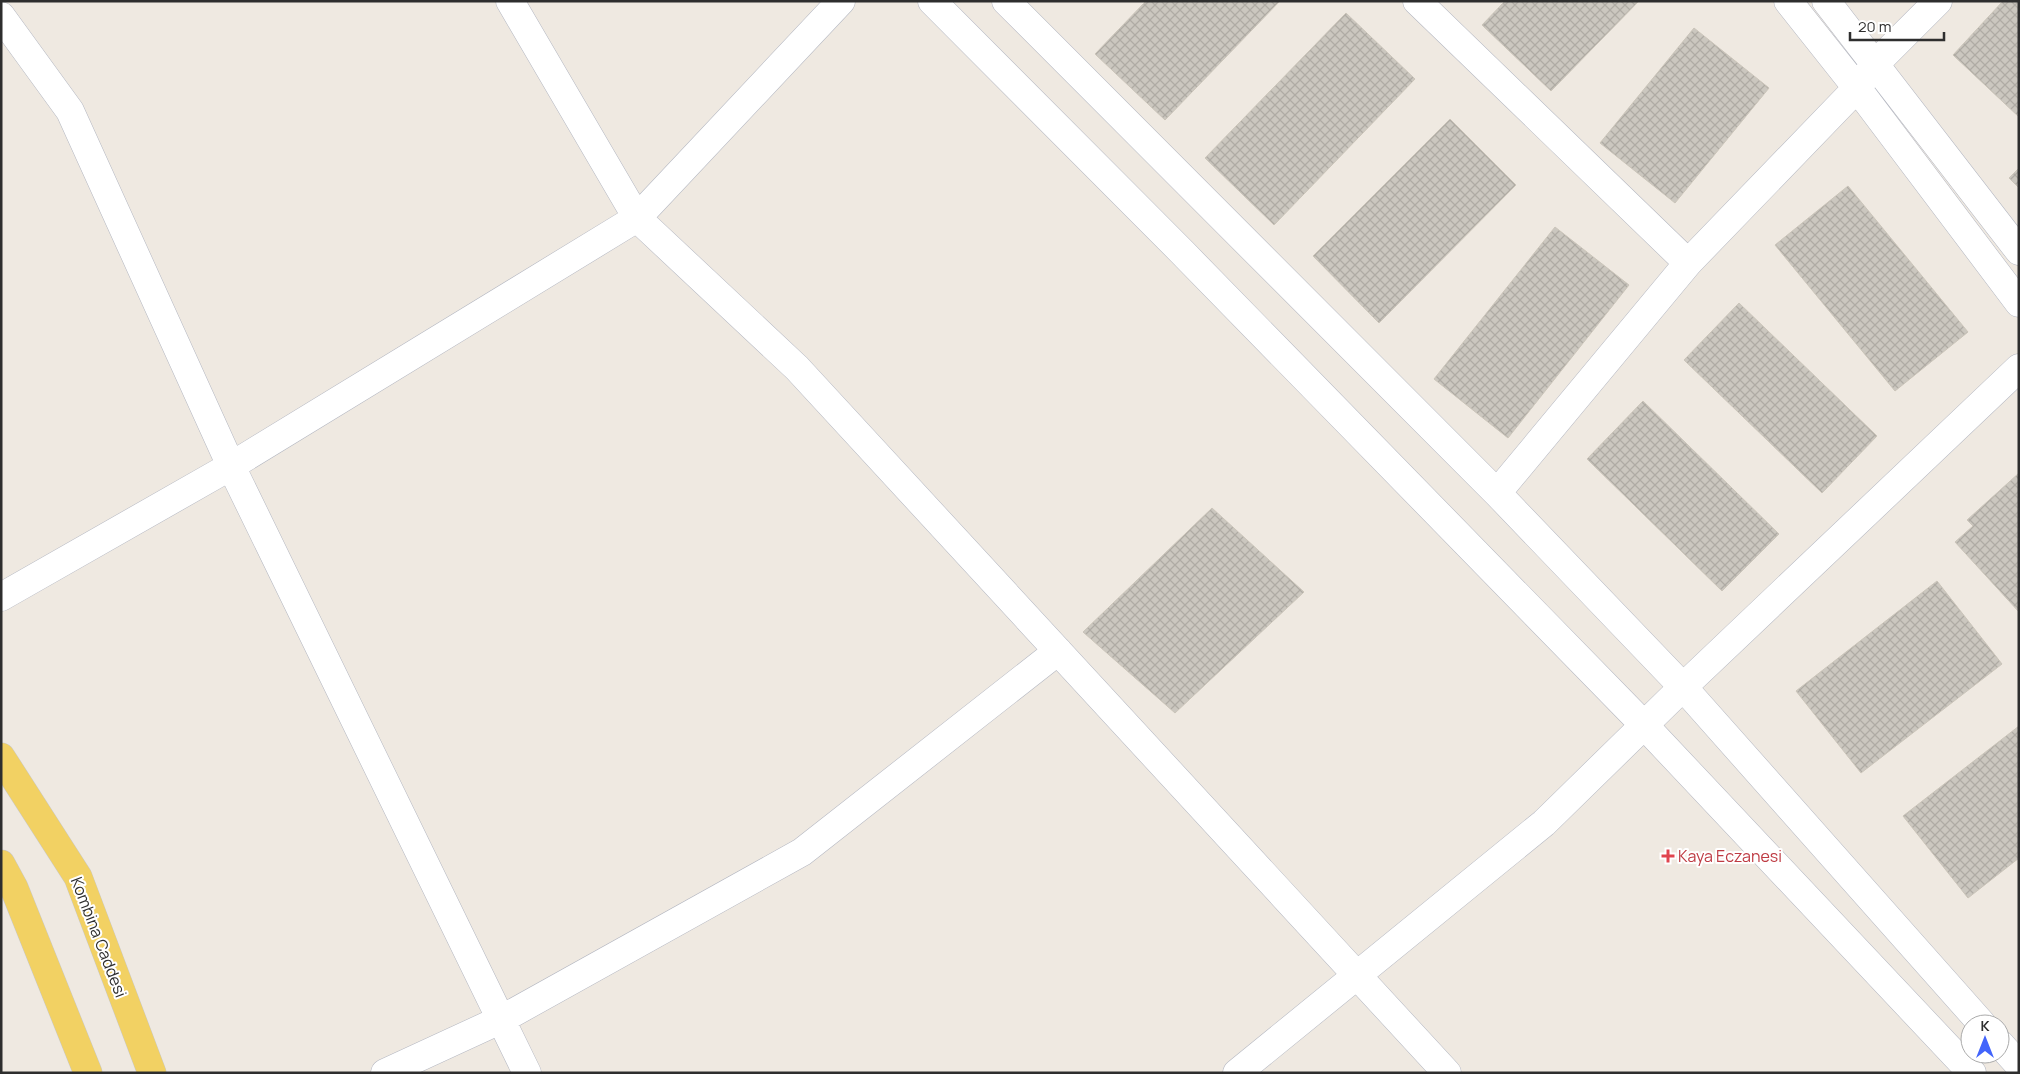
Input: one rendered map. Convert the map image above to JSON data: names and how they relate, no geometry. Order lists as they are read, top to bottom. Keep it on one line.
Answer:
{"streets":{"main road":["Kombina Caddesi"]},"places":{"health":["Kaya Eczanesi"]},"scale_bar":"20 m","north":"top"}
